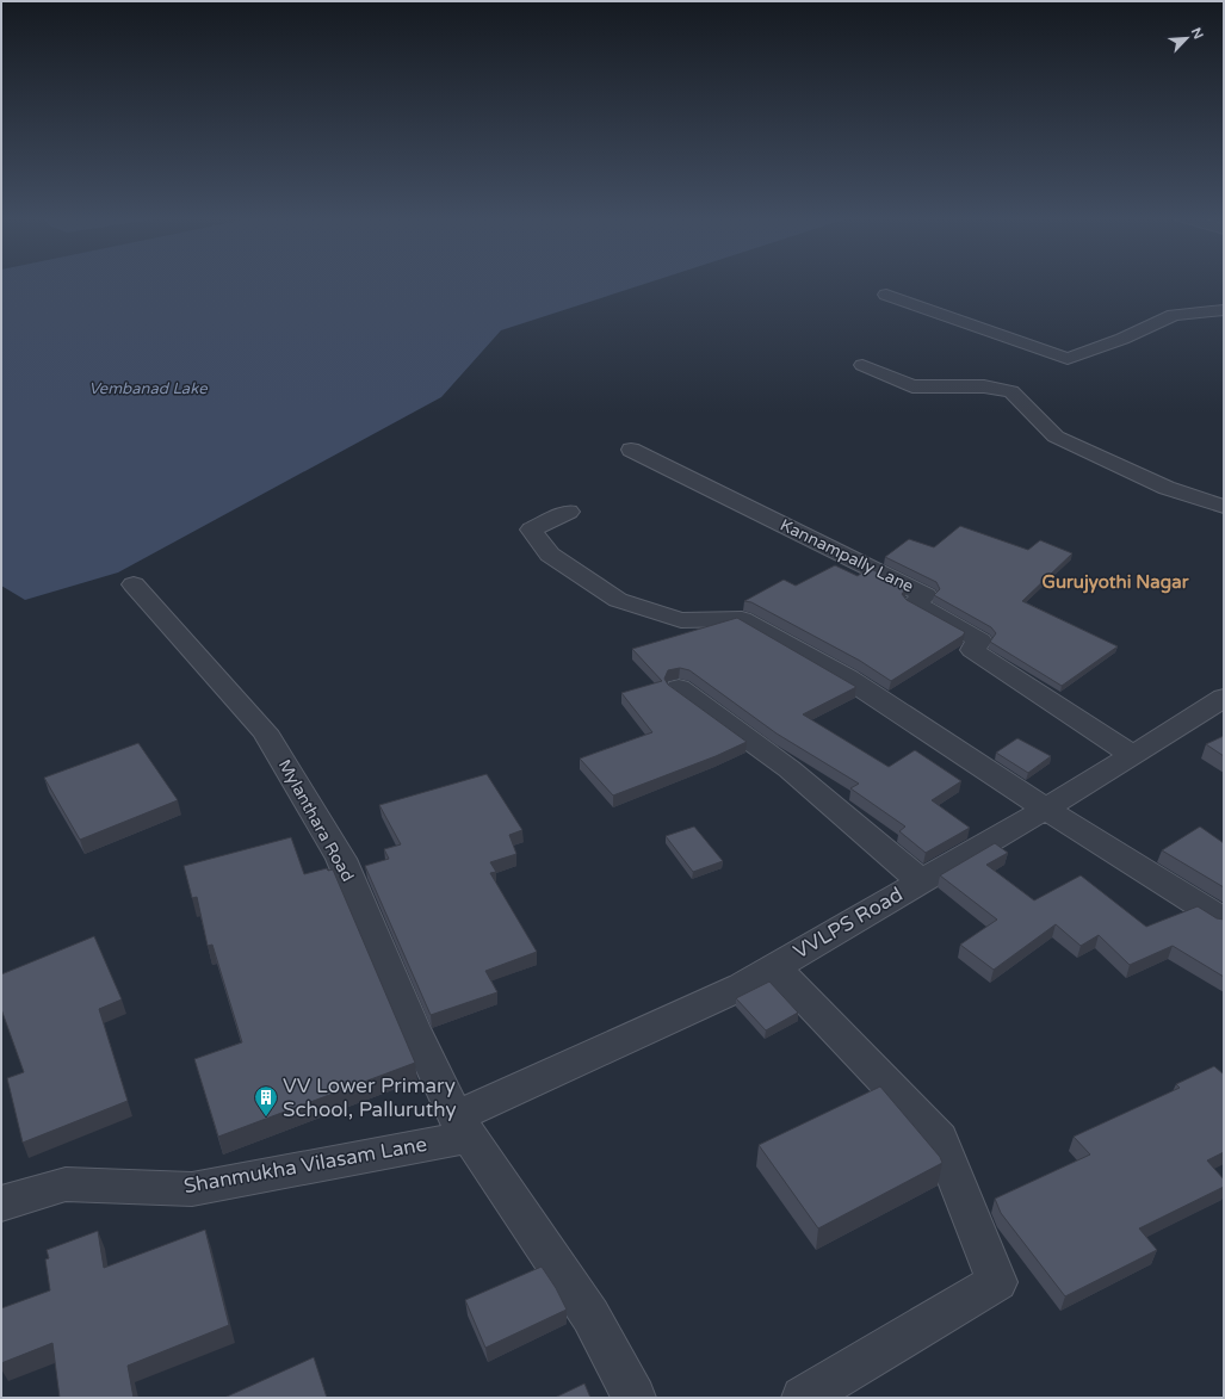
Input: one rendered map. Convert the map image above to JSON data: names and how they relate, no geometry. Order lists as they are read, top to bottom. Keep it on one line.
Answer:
{"streets":{"street":["Kannampally Lane","Mylanthara Road","VVLPS Road","Shanmukha Vilasam Lane"]},"crossings":[["Kannampally Lane","VVLPS Road"],["Mylanthara Road","VVLPS Road"],["Mylanthara Road","Shanmukha Vilasam Lane"],["VVLPS Road","Shanmukha Vilasam Lane"]],"districts":["Gurujyothi Nagar"],"water":["Vembanad Lake"],"places":{"building":["VV Lower Primary School, Palluruthy"]},"north":"top right"}
